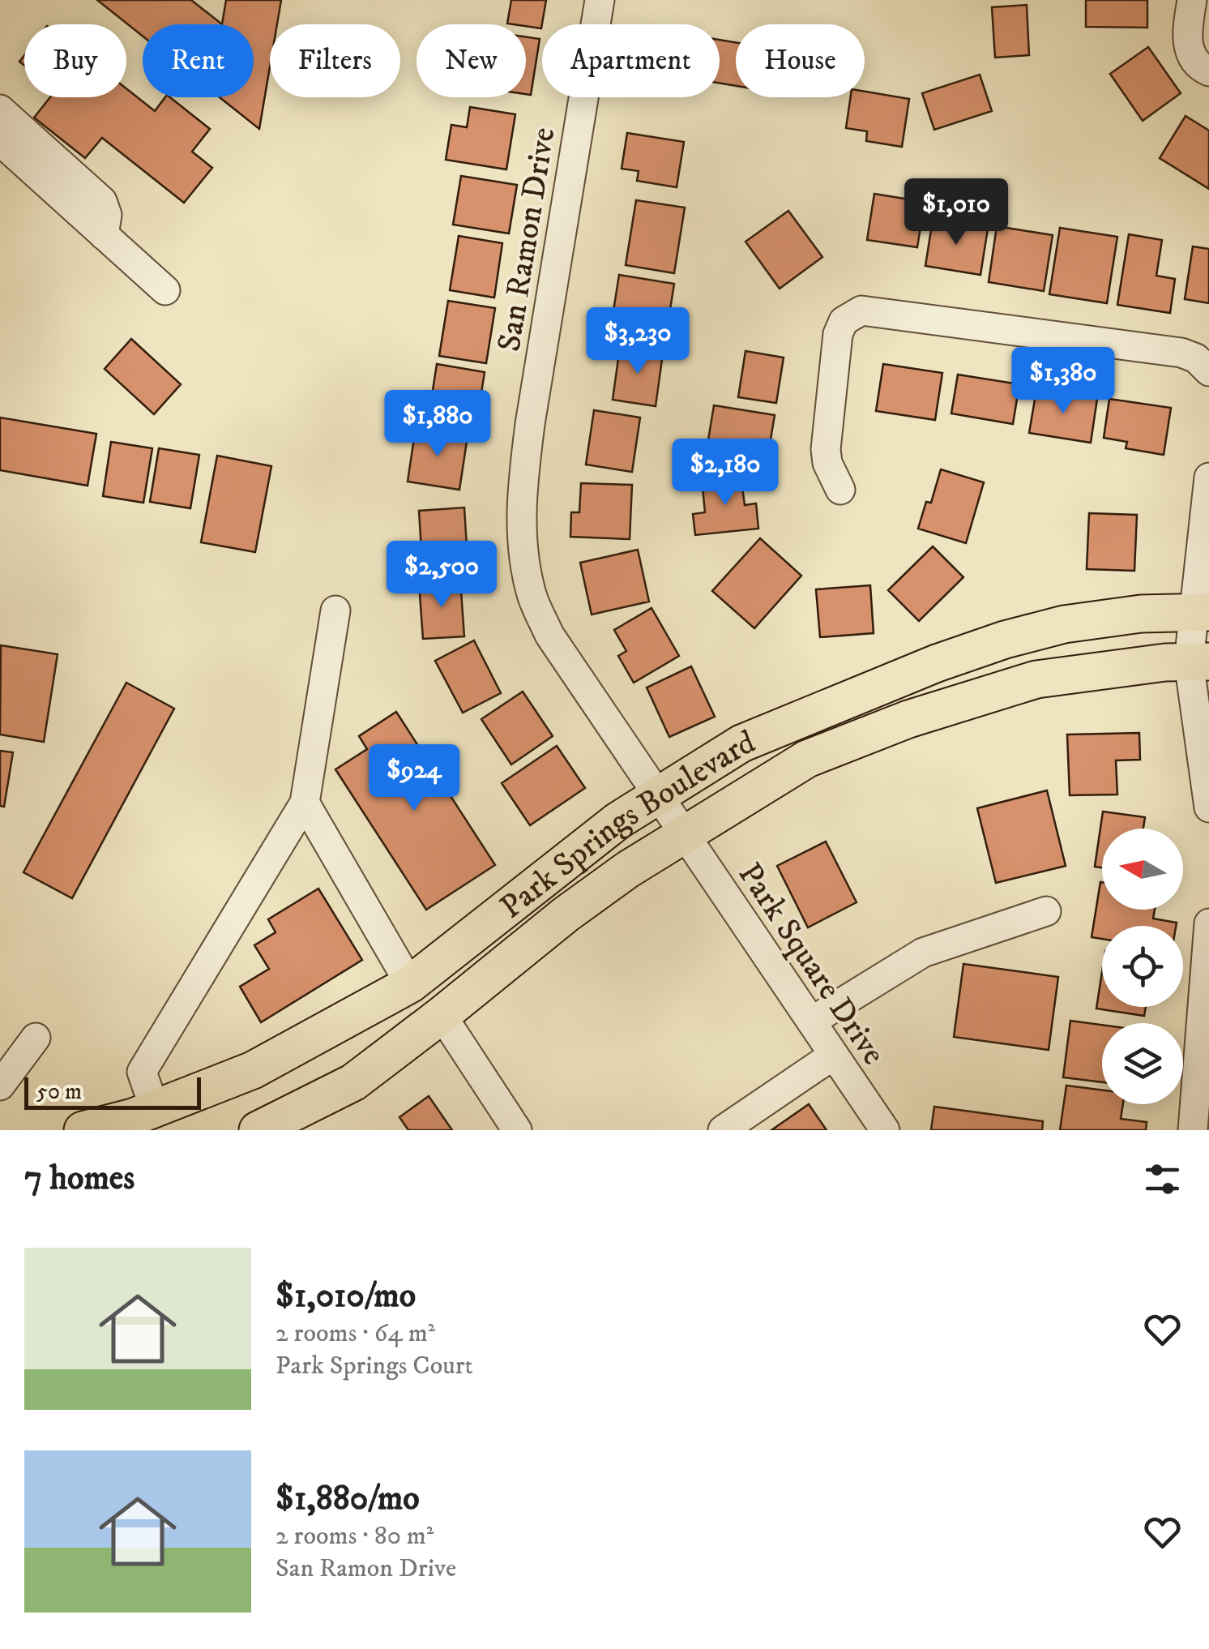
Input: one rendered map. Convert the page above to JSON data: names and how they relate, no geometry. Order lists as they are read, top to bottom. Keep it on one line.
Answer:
{"streets":{"main road":["Park Springs Boulevard"],"street":["San Ramon Drive","Park Square Drive"]},"crossings":[["San Ramon Drive","Park Springs Boulevard"],["San Ramon Drive","Park Square Drive"],["Park Springs Boulevard","Park Square Drive"]],"scale_bar":"50 m","north":"left","page":{"chip":["Buy","Rent","Filters","New","Apartment","House"],"price":["$1,010","$3,230","$1,380","$1,880","$2,180","$2,500","$924"],"scale":"50 m","heading":"7 homes","list":[{"name":"$1,010/mo","note":"2 rooms · 64 m² · Park Springs Court"},{"name":"$1,880/mo","note":"2 rooms · 80 m² · San Ramon Drive"}]}}
